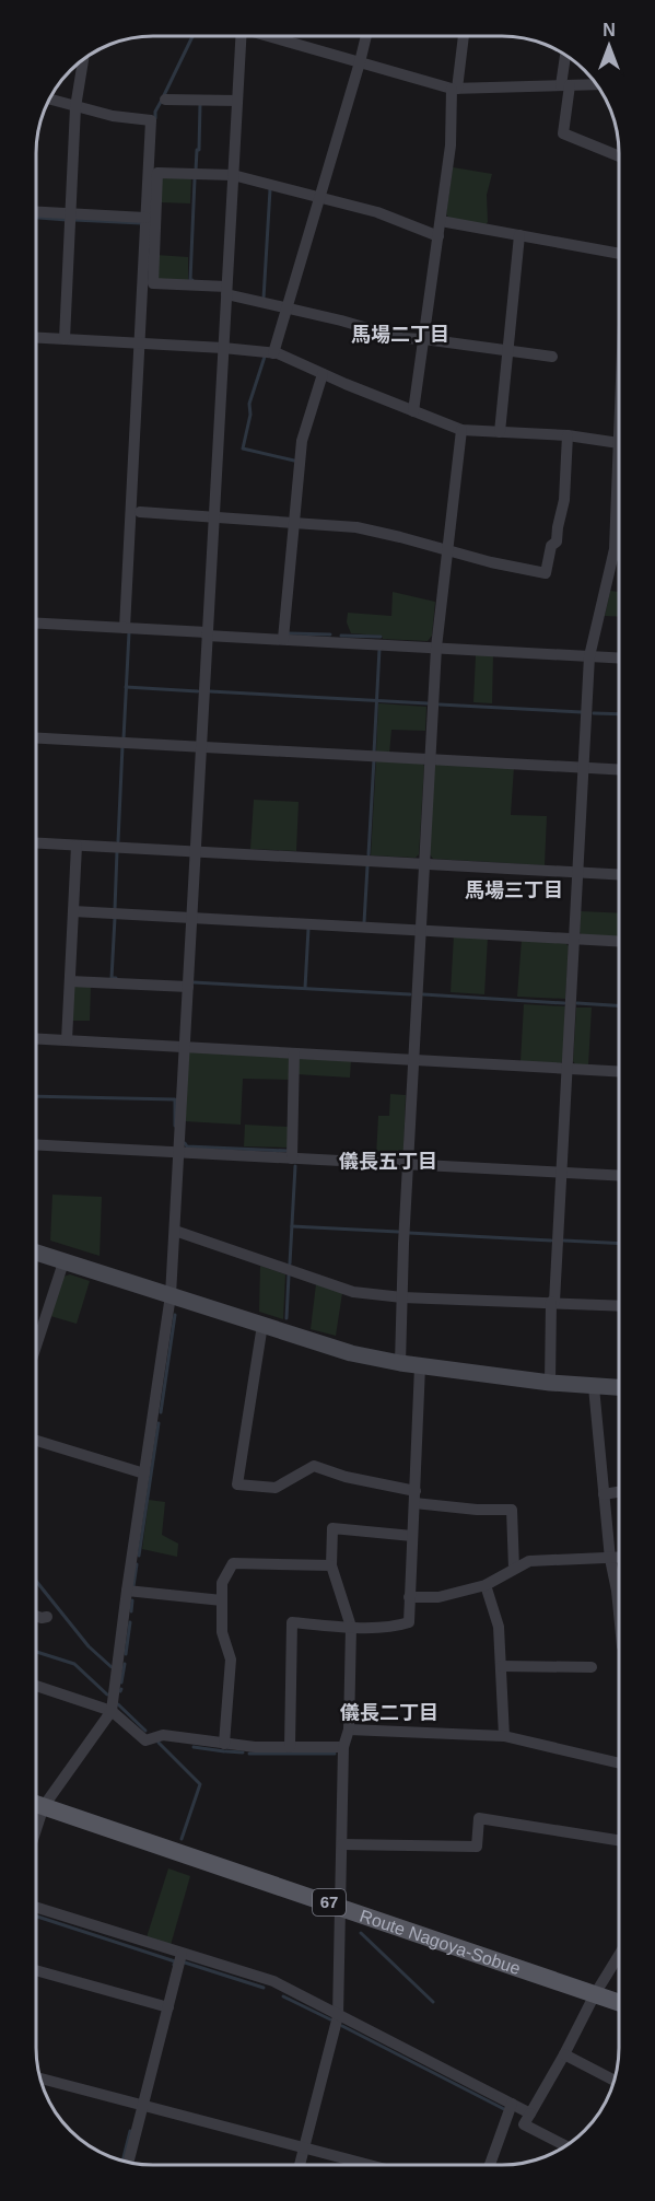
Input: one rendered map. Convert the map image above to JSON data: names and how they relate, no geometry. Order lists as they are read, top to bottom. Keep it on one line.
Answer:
{"streets":{"main road":["67","Route Nagoya-Sobue"]},"districts":["馬場二丁目","馬場三丁目","儀長五丁目","儀長二丁目"],"north":"top"}
